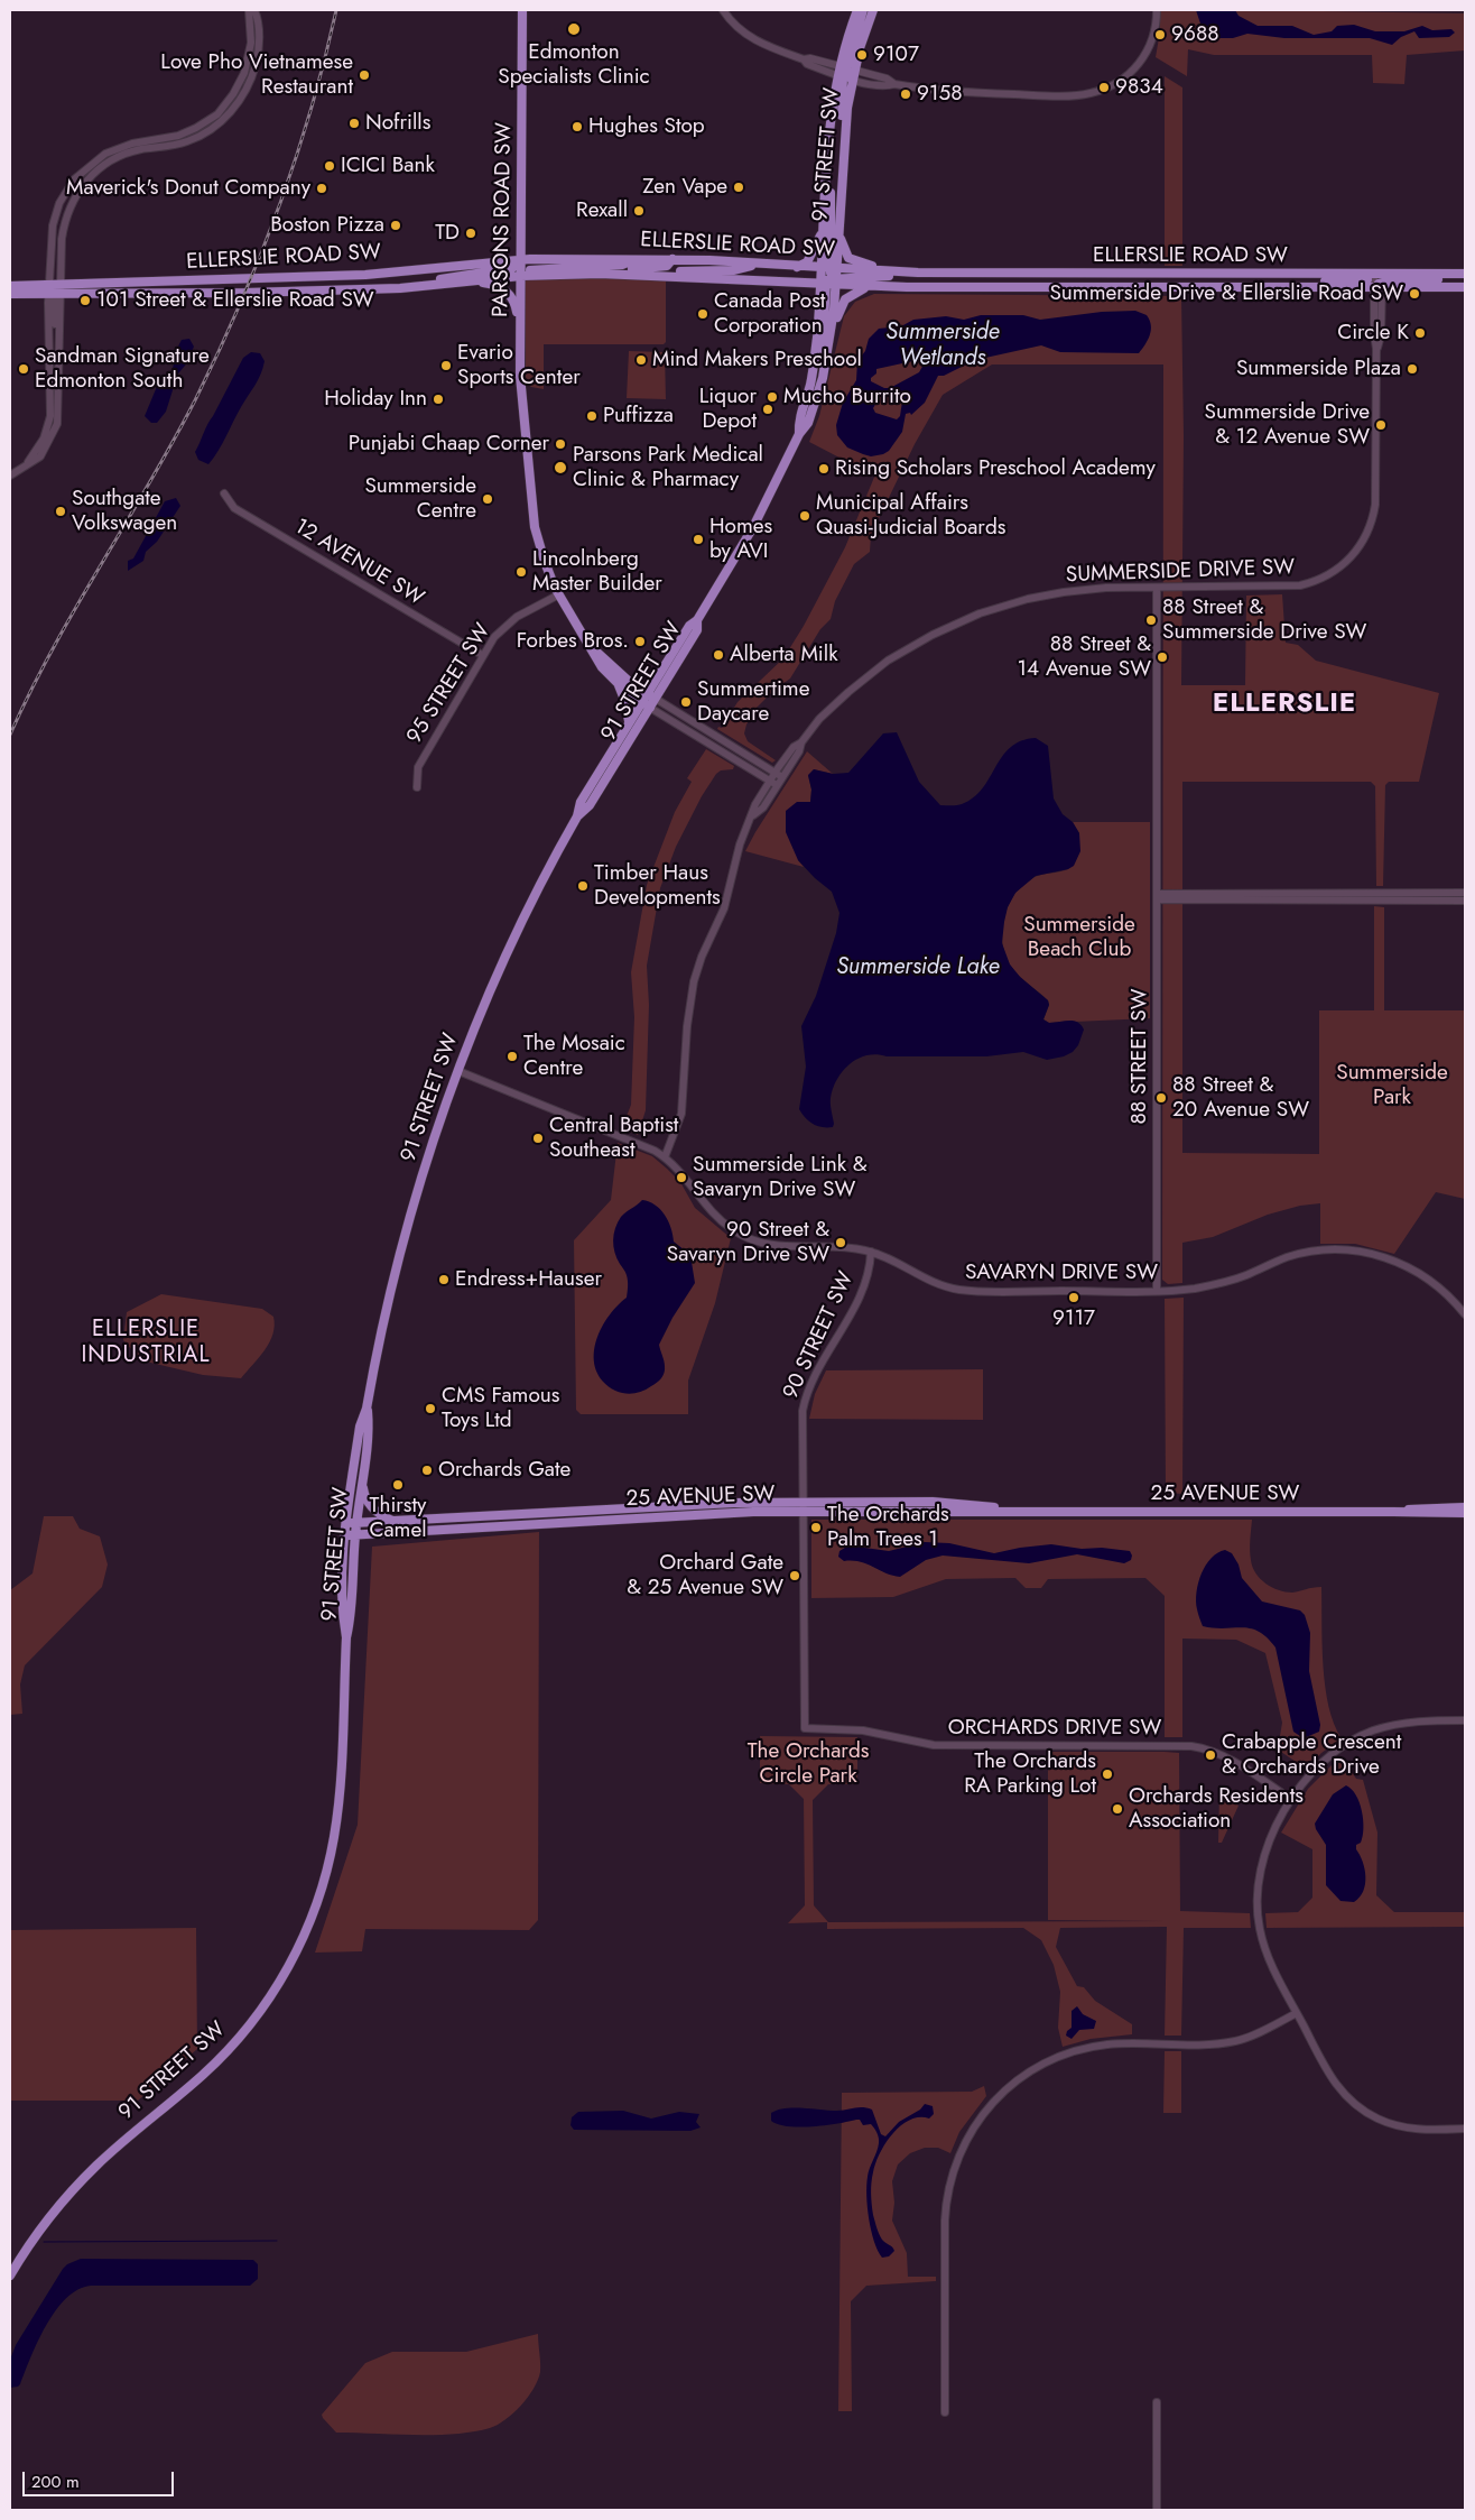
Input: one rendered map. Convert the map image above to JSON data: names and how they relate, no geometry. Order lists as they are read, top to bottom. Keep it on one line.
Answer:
{"streets":{"main road":["91 STREET SW","PARSONS ROAD SW","ELLERSLIE ROAD SW","25 AVENUE SW"],"street":["12 AVENUE SW","SUMMERSIDE DRIVE SW","95 STREET SW","88 STREET SW","SAVARYN DRIVE SW","90 STREET SW","ORCHARDS DRIVE SW"]},"crossings":[["91 STREET SW","PARSONS ROAD SW"],["91 STREET SW","ELLERSLIE ROAD SW"],["91 STREET SW","SAVARYN DRIVE SW"],["91 STREET SW","25 AVENUE SW"],["PARSONS ROAD SW","ELLERSLIE ROAD SW"],["PARSONS ROAD SW","95 STREET SW"],["ELLERSLIE ROAD SW","SUMMERSIDE DRIVE SW"],["12 AVENUE SW","95 STREET SW"],["SUMMERSIDE DRIVE SW","88 STREET SW"],["SUMMERSIDE DRIVE SW","SAVARYN DRIVE SW"],["88 STREET SW","SAVARYN DRIVE SW"],["SAVARYN DRIVE SW","90 STREET SW"],["90 STREET SW","25 AVENUE SW"],["90 STREET SW","ORCHARDS DRIVE SW"]],"districts":["ELLERSLIE","ELLERSLIE INDUSTRIAL"],"water":["Summerside Wetlands","Summerside Lake"],"parks":["Summerside Beach Club","Summerside Park","The Orchards Circle Park"],"places":["Edmonton Specialists Clinic","9688","9107","Love Pho Vietnamese Restaurant","9834","9158","Nofrills","Hughes Stop","ICICI Bank","Zen Vape","Maverick's Donut Company","Rexall","Boston Pizza","TD","Summerside Drive & Ellerslie Road SW","101 Street & Ellerslie Road SW","Canada Post Corporation","Circle K","Mind Makers Preschool","Evario Sports Center","Sandman Signature Edmonton South","Summerside Plaza","Mucho Burrito","Holiday Inn","Liquor Depot","Puffizza","Summerside Drive & 12 Avenue SW","Punjabi Chaap Corner","Parsons Park Medical Clinic & Pharmacy","Rising Scholars Preschool Academy","Summerside Centre","Southgate Volkswagen","Municipal Affairs Quasi-Judicial Boards","Homes by AVI","Lincolnberg Master Builder","88 Street & Summerside Drive SW","Forbes Bros.","Alberta Milk","88 Street & 14 Avenue SW","Summertime Daycare","Timber Haus Developments","The Mosaic Centre","88 Street & 20 Avenue SW","Central Baptist Southeast","Summerside Link & Savaryn Drive SW","90 Street & Savaryn Drive SW","Endress+Hauser","9117","CMS Famous Toys Ltd","Orchards Gate","Thirsty Camel","The Orchards Palm Trees 1","Orchard Gate & 25 Avenue SW","Crabapple Crescent & Orchards Drive","The Orchards RA Parking Lot","Orchards Residents Association"],"scale_bar":"200 m"}
